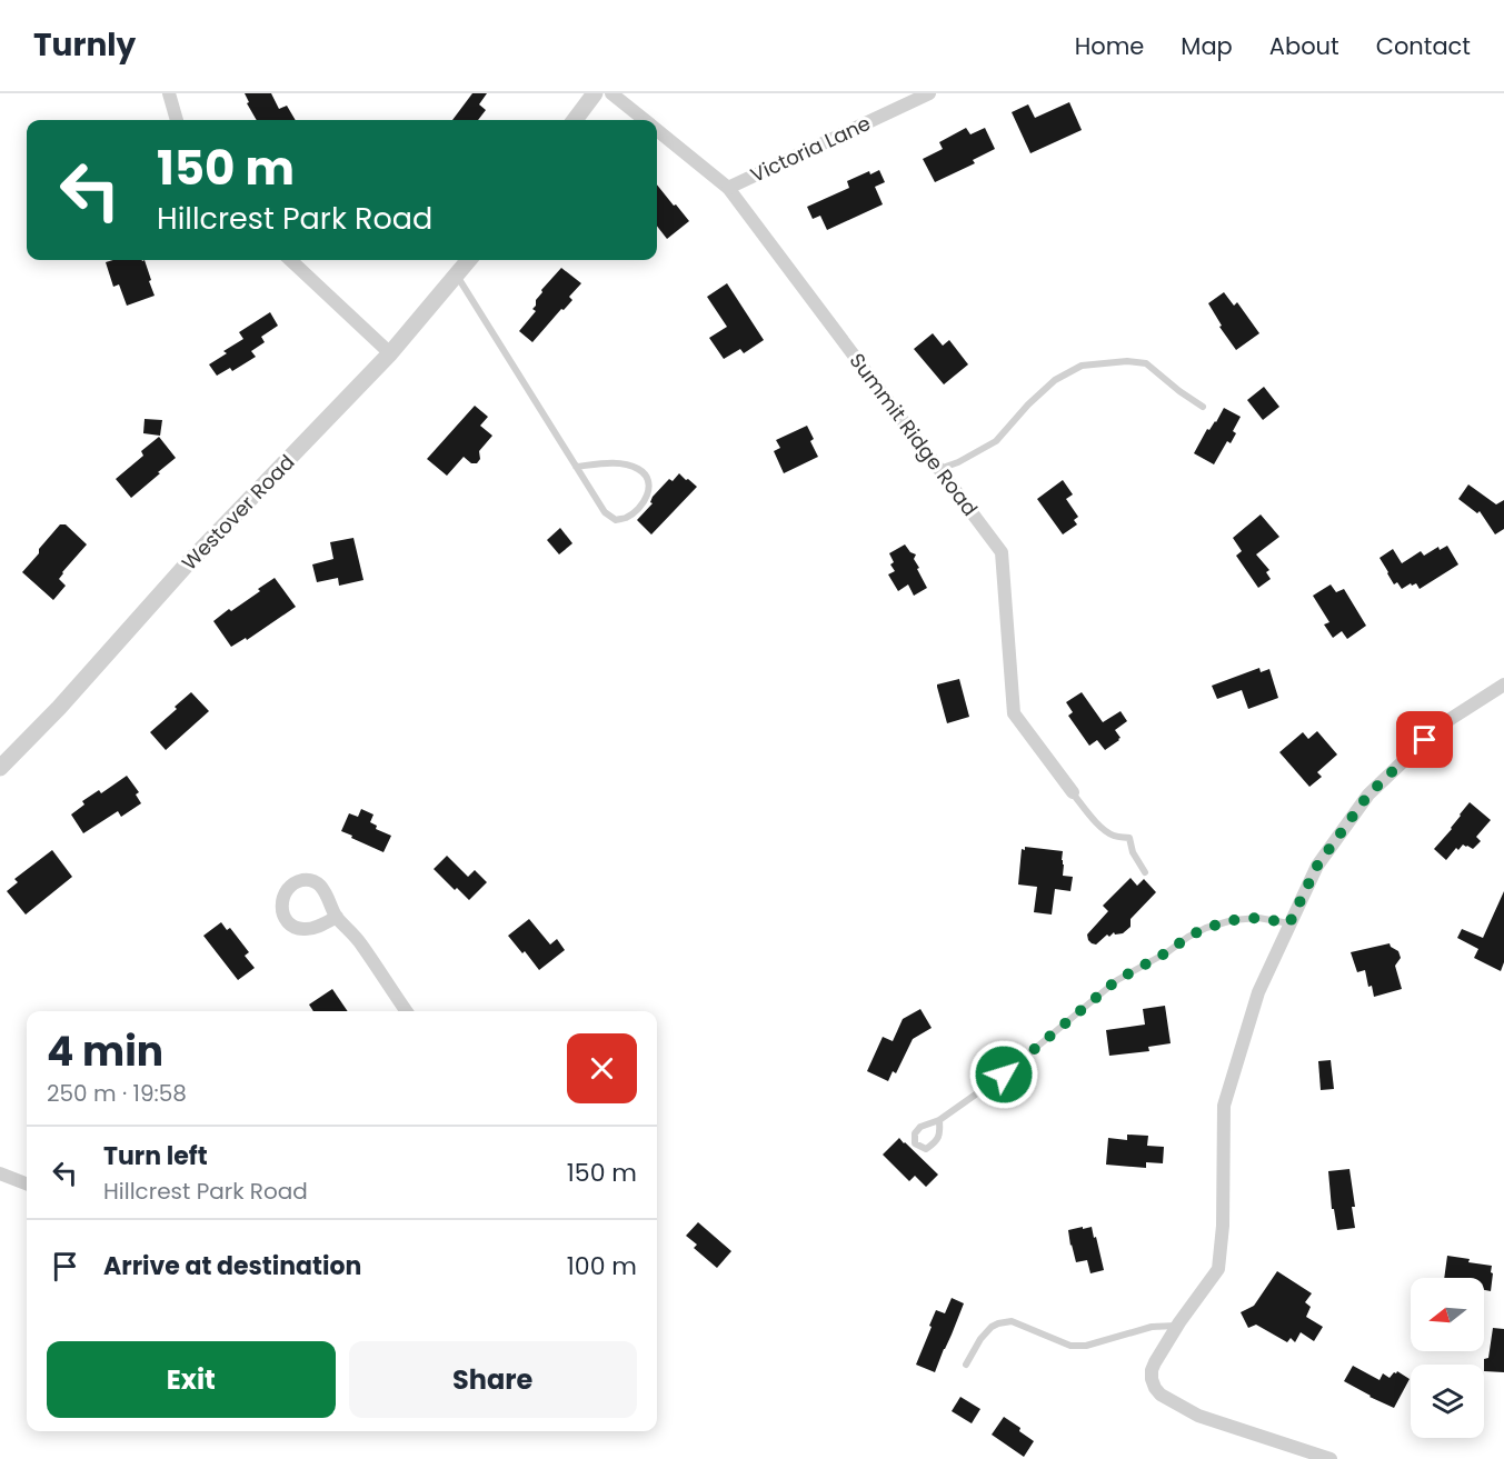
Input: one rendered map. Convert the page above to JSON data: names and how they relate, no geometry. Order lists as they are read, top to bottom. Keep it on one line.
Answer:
{"streets":{"street":["Victoria Lane","Summit Ridge Road","Westover Road"]},"crossings":[["Victoria Lane","Summit Ridge Road"]],"north":"left","page":{"header":"Turnly","nav":["Home","Map","About","Contact"],"turn":["150 m","Hillcrest Park Road"],"heading":["4 min","250 m · 19:58"],"list":[{"name":"Turn left","note":"Hillcrest Park Road","value":"150 m"},{"name":"Arrive at destination","value":"100 m"}],"buttons":["Exit","Share"]}}
